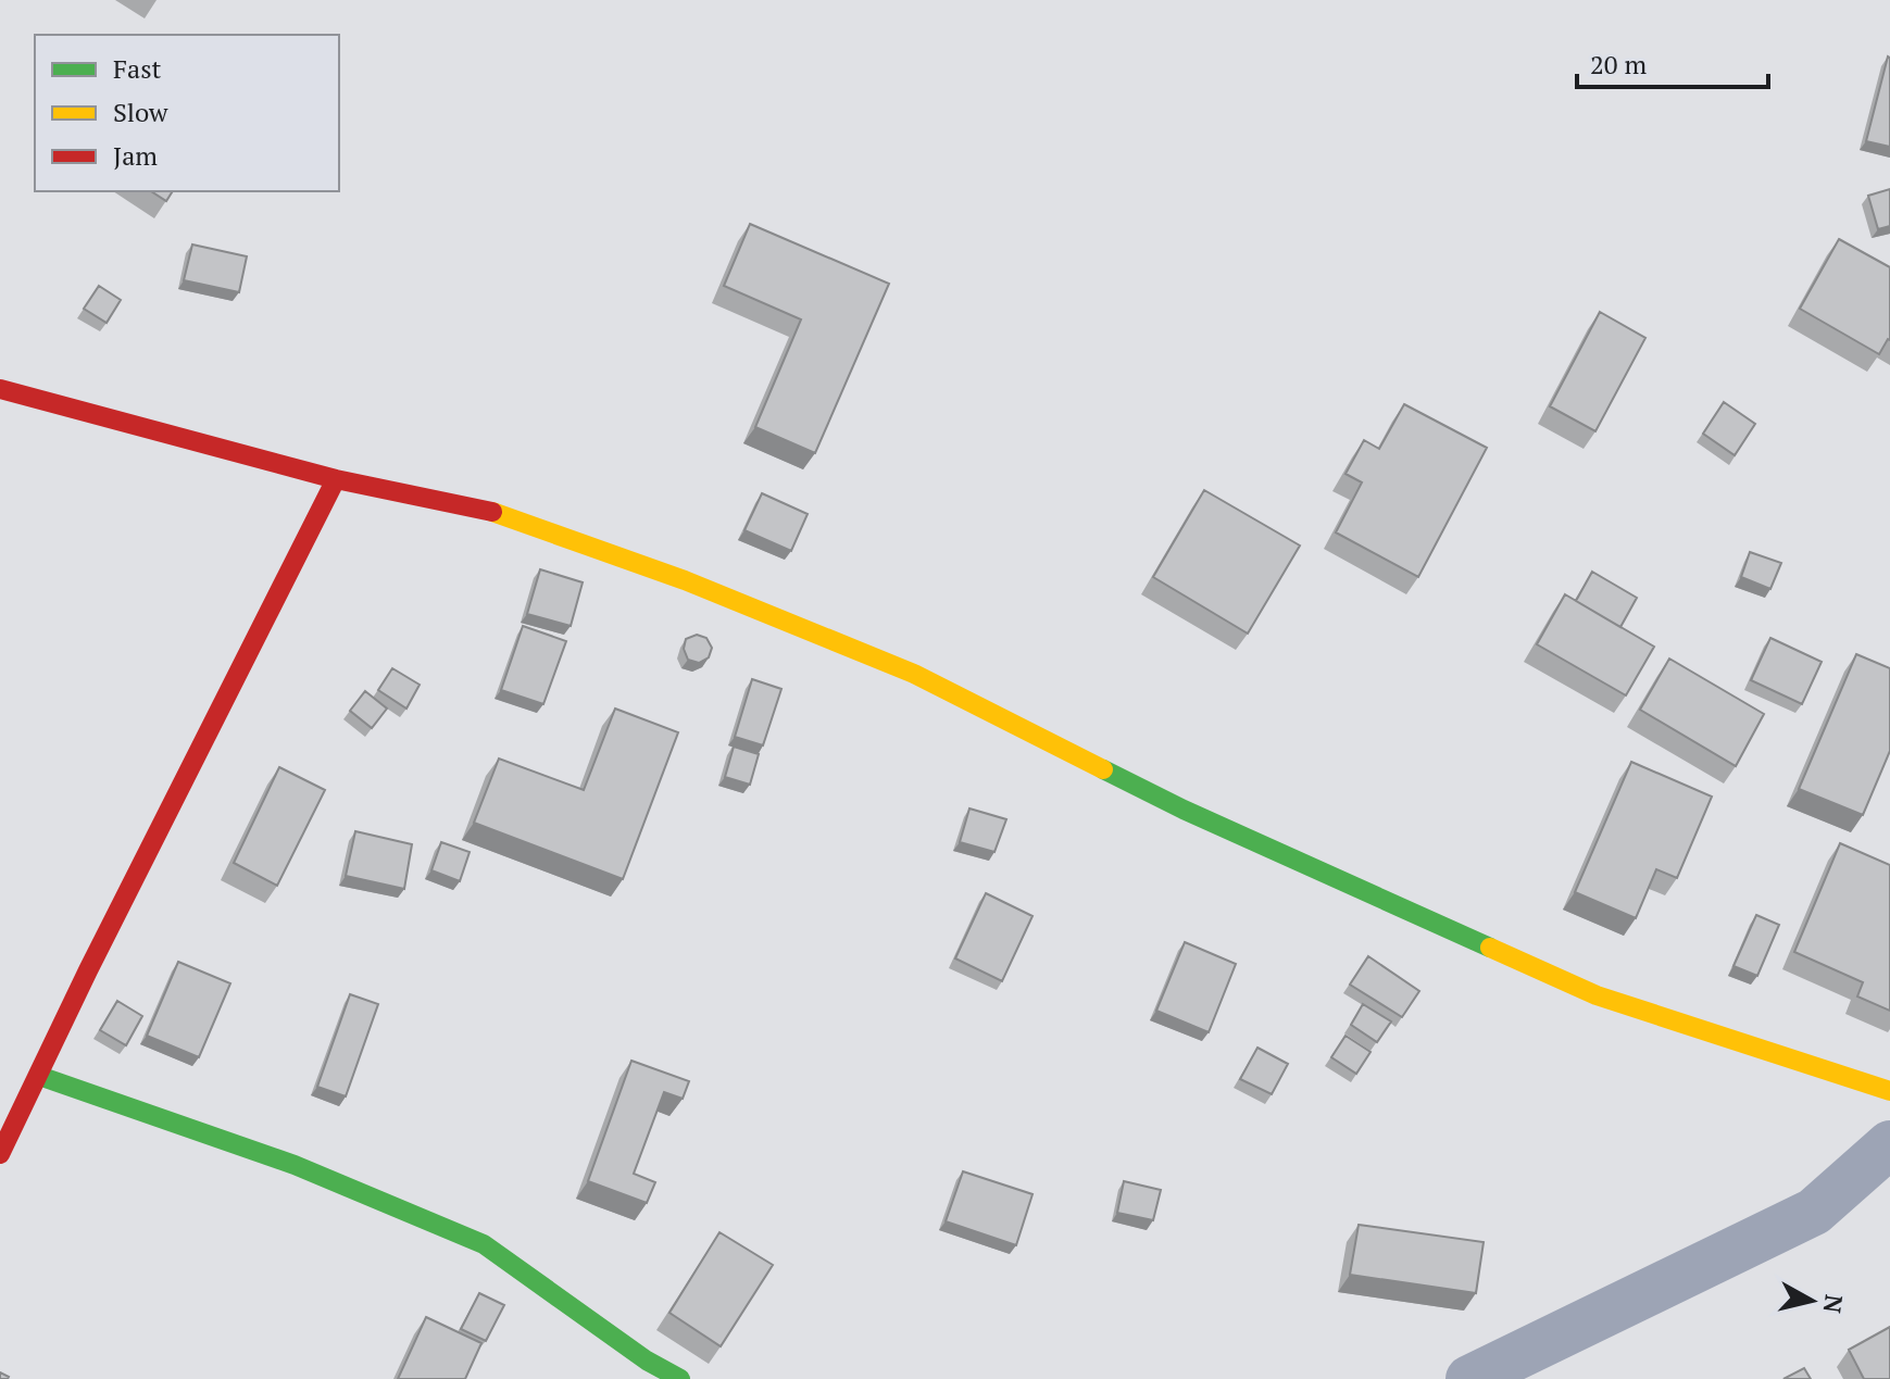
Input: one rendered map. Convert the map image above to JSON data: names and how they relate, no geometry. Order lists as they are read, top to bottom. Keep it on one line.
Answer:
{"legend":["Fast","Slow","Jam"],"scale_bar":"20 m","north":"right"}
